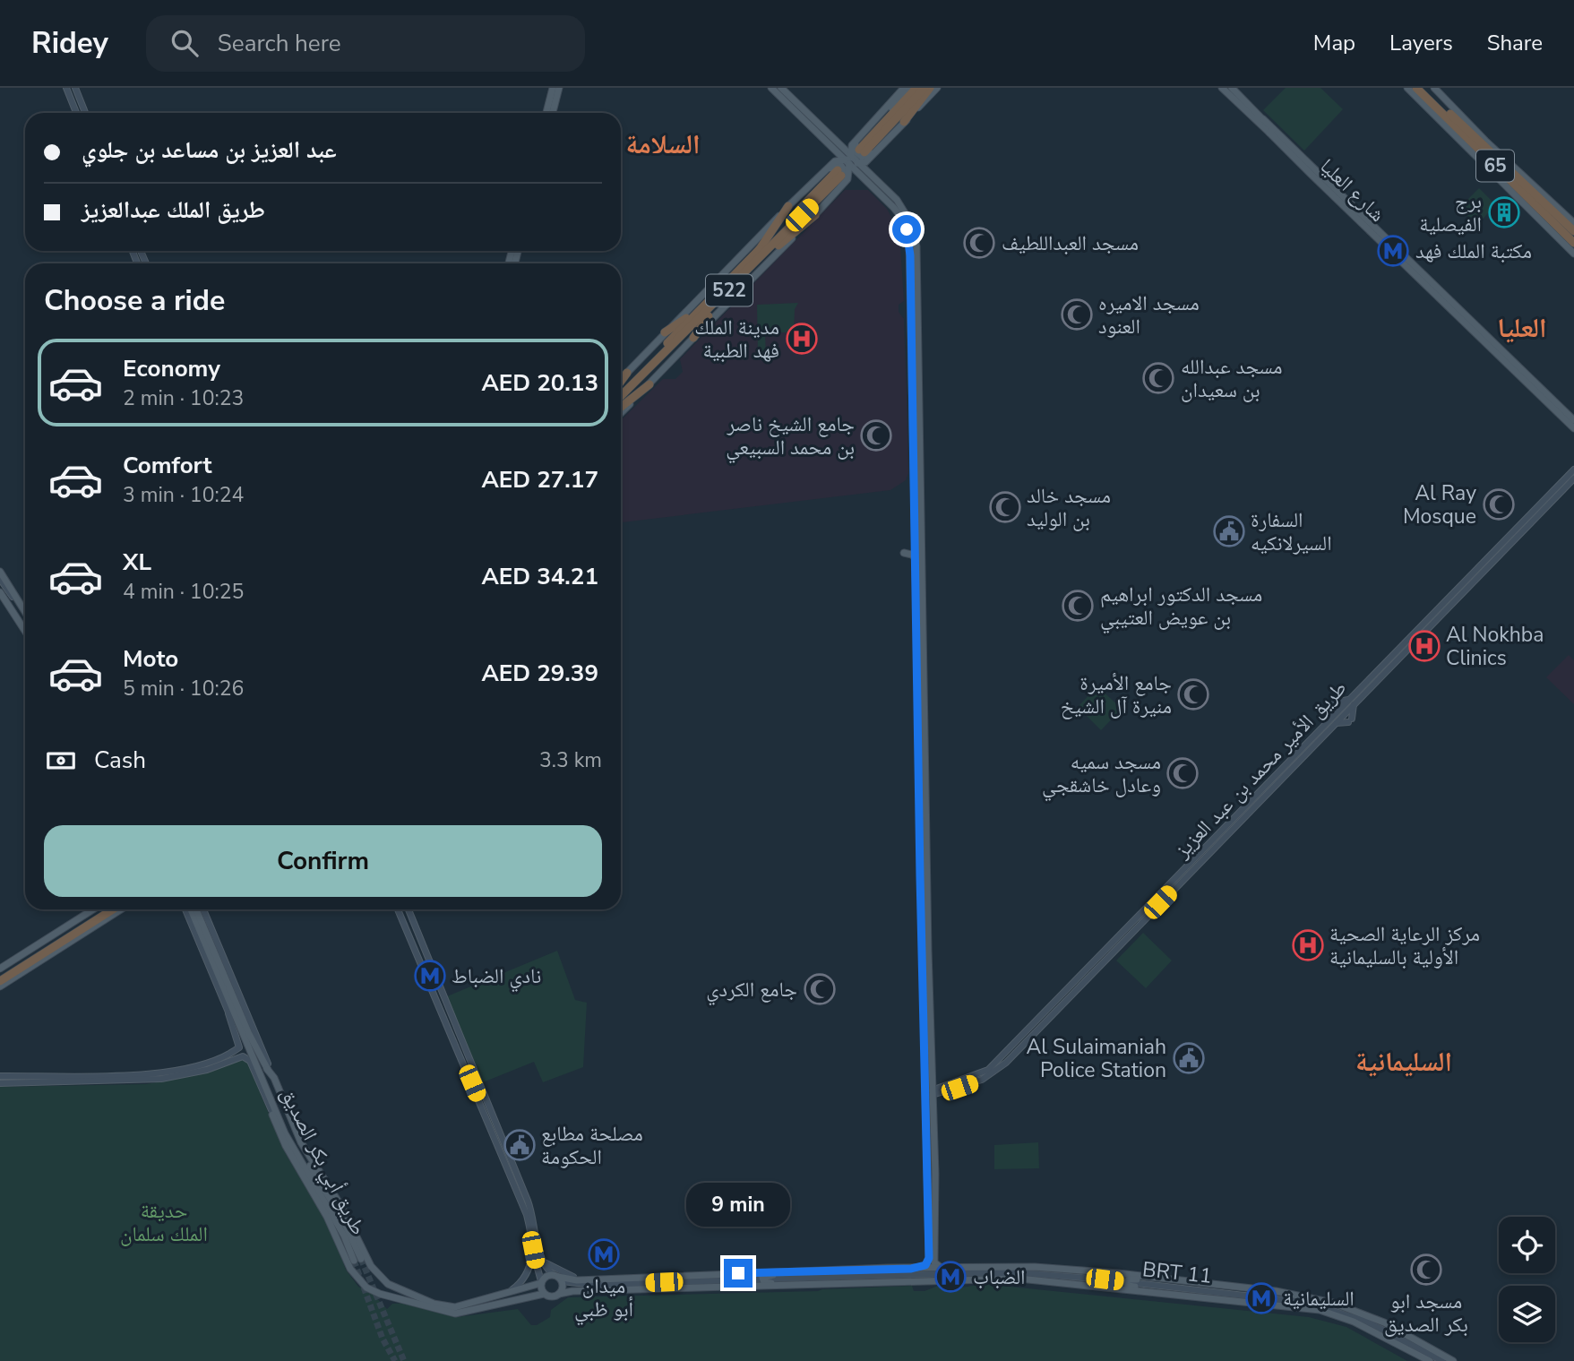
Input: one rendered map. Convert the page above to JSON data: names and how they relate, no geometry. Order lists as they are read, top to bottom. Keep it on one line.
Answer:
{"streets":{"highway":["65","522"],"main road":["شارع العليا","طريق الأمير محمد بن عبد العزيز","طريق أبي بكر الصديق","BRT 11"]},"districts":["السلامة","العليا","السليمانية"],"parks":["حديقة الملك سلمان"],"places":{"building":["برج الفيصلية"],"mosque":["مسجد العبداللطيف","مسجد الاميره العنود","مسجد عبدالله بن سعيدان","جامع الشيخ ناصر بن محمد السبيعي","Al Ray Mosque","مسجد خالد بن الوليد","مسجد الدكتور ابراهيم بن عويض العتيبي","جامع الأميرة منيرة آل الشيخ","مسجد سميه وعادل خاشقجي","جامع الكردي","مسجد ابو بكر الصديق"],"metro station":["مكتبة الملك فهد","نادي الضباط","ميدان أبو ظبي","الضباب","السليمانية"],"hospital":["مدينة الملك فهد الطبية","Al Nokhba Clinics","مركز الرعاية الصحية الأولية بالسليمانية"],"public building":["السفارة السيرلانكيه","Al Sulaimaniah Police Station","مصلحة مطابع الحكومة"]},"page":{"header":"Ridey","search":"Search here","nav":["Map","Layers","Share"],"banner":["عبد العزيز بن مساعد بن جلوي","طريق الملك عبدالعزيز"],"heading":"Choose a ride","list":[{"name":"Economy","note":"2 min · 10:23","value":"AED 20.13"},{"name":"Comfort","note":"3 min · 10:24","value":"AED 27.17"},{"name":"XL","note":"4 min · 10:25","value":"AED 34.21"},{"name":"Moto","note":"5 min · 10:26","value":"AED 29.39"}],"pay":["Cash","3.3 km"],"buttons":"Confirm","bubble":"9 min"}}
